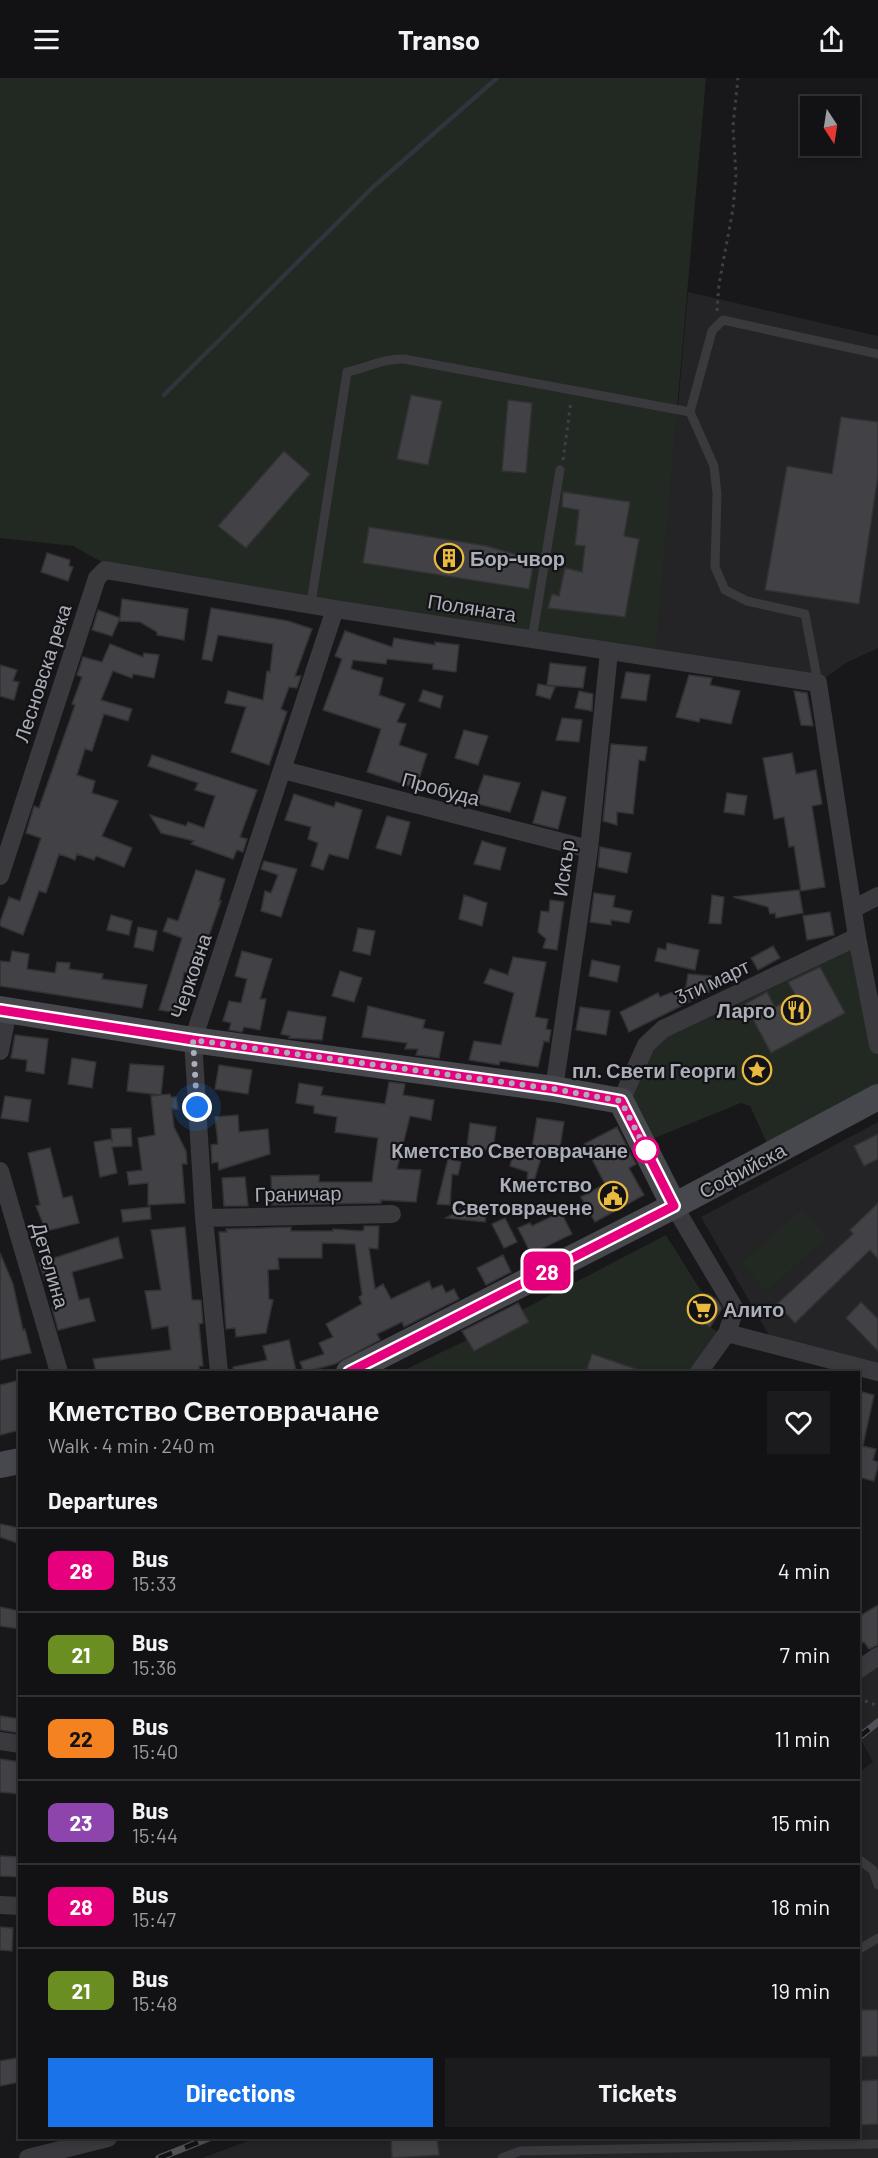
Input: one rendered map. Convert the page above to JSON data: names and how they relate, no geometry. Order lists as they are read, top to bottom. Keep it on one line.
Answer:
{"streets":{"street":["Поляната","Лесновска река","Пробуда","Искър","Черковна","3ти март","Софийска","Граничар","Детелина"]},"crossings":[["Поляната","Лесновска река"],["Поляната","Искър"],["Поляната","Черковна"],["Пробуда","Искър"],["Пробуда","Черковна"],["Черковна","Граничар"]],"places":{"building":["Бор-чвор"],"restaurant":["Ларго"],"place":["пл. Свети Георги"],"other":["Кметство Световрачане"],"public building":["Кметство Световрачене"],"supermarket":["Алито"]},"lines":["bus line 28"],"north":"bottom","page":{"header":"Transo","on_map":"28","heading":[["Кметство Световрачане","Walk · 4 min · 240 m"],"Departures"],"list":[{"mark":"28","name":"Bus","note":"15:33","value":"4 min"},{"mark":"21","name":"Bus","note":"15:36","value":"7 min"},{"mark":"22","name":"Bus","note":"15:40","value":"11 min"},{"mark":"23","name":"Bus","note":"15:44","value":"15 min"},{"mark":"28","name":"Bus","note":"15:47","value":"18 min"},{"mark":"21","name":"Bus","note":"15:48","value":"19 min"}],"buttons":["Directions","Tickets"]}}
